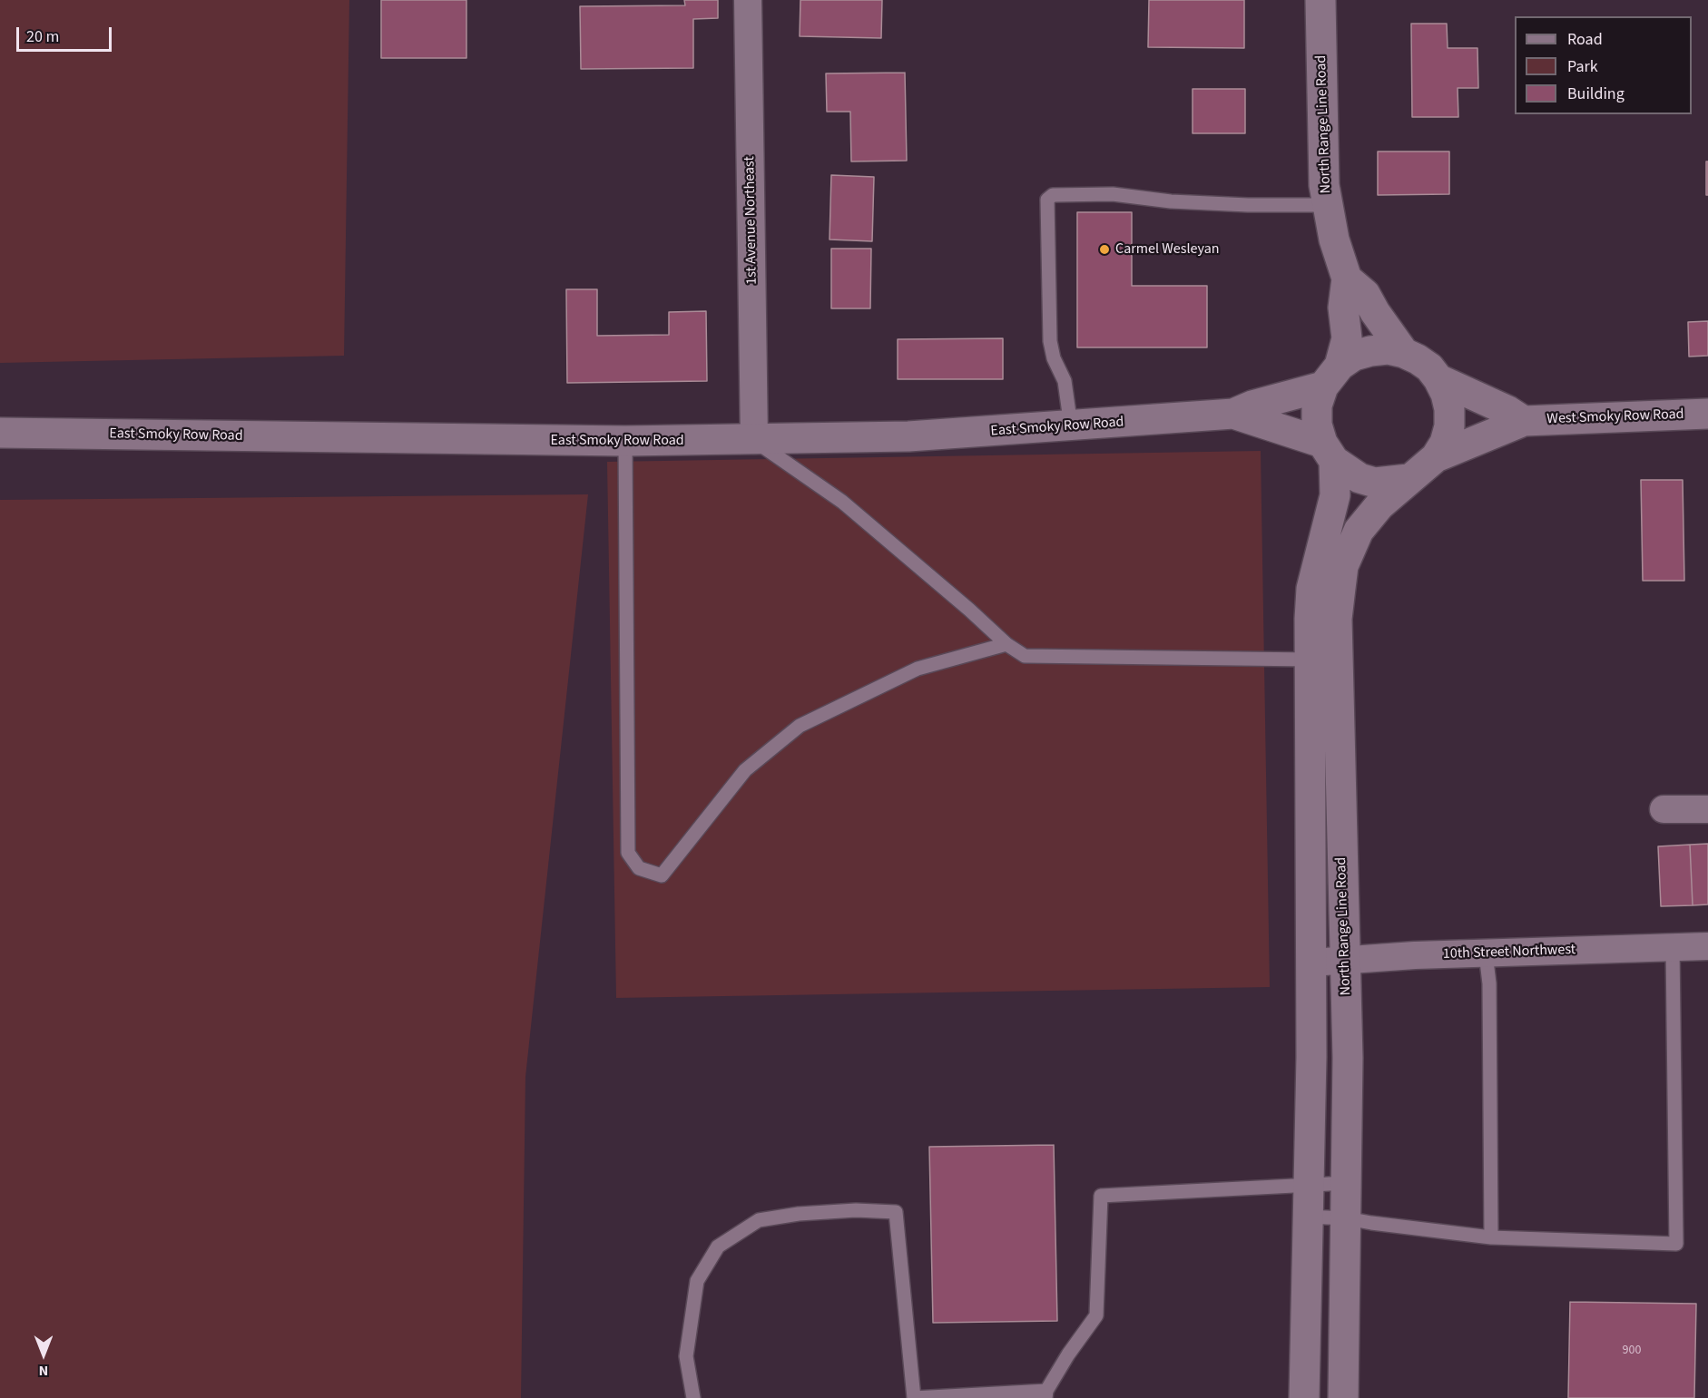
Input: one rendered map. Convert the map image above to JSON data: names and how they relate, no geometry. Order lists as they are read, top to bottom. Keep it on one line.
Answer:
{"streets":{"main road":["North Range Line Road","West Smoky Row Road","East Smoky Row Road"],"street":["1st Avenue Northeast","10th Street Northwest"]},"crossings":[["North Range Line Road","West Smoky Row Road"],["North Range Line Road","East Smoky Row Road"],["North Range Line Road","10th Street Northwest"],["1st Avenue Northeast","East Smoky Row Road"],["West Smoky Row Road","East Smoky Row Road"]],"places":["Carmel Wesleyan"],"house_numbers":["900"],"legend":["Road","Park","Building"],"scale_bar":"20 m","north":"bottom"}
